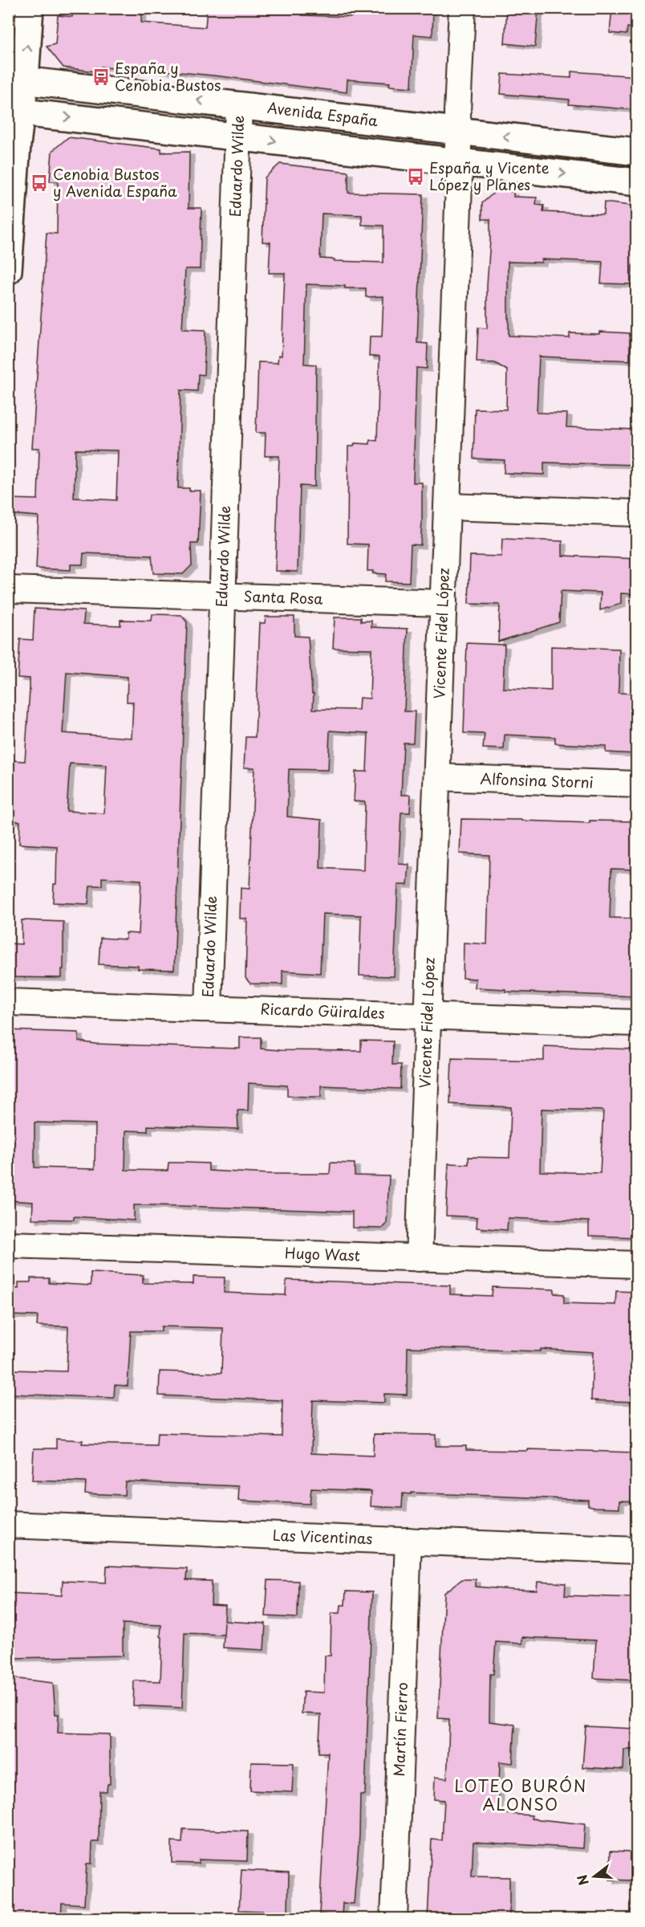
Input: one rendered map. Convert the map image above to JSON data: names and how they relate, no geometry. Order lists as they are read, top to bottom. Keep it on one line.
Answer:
{"streets":{"main road":["Avenida España"],"street":["Eduardo Wilde","Santa Rosa","Vicente Fidel López","Alfonsina Storni","Ricardo Güiraldes","Hugo Wast","Las Vicentinas","Martín Fierro"]},"crossings":[["Avenida España","Eduardo Wilde"],["Avenida España","Vicente Fidel López"],["Eduardo Wilde","Santa Rosa"],["Eduardo Wilde","Ricardo Güiraldes"],["Santa Rosa","Vicente Fidel López"],["Vicente Fidel López","Alfonsina Storni"],["Vicente Fidel López","Ricardo Güiraldes"],["Vicente Fidel López","Hugo Wast"],["Las Vicentinas","Martín Fierro"]],"districts":["LOTEO BURÓN ALONSO"],"places":{"bus stop":["España y Cenobia Bustos","España y Vicente López y Planes","Cenobia Bustos y Avenida España"]},"north":"left"}
